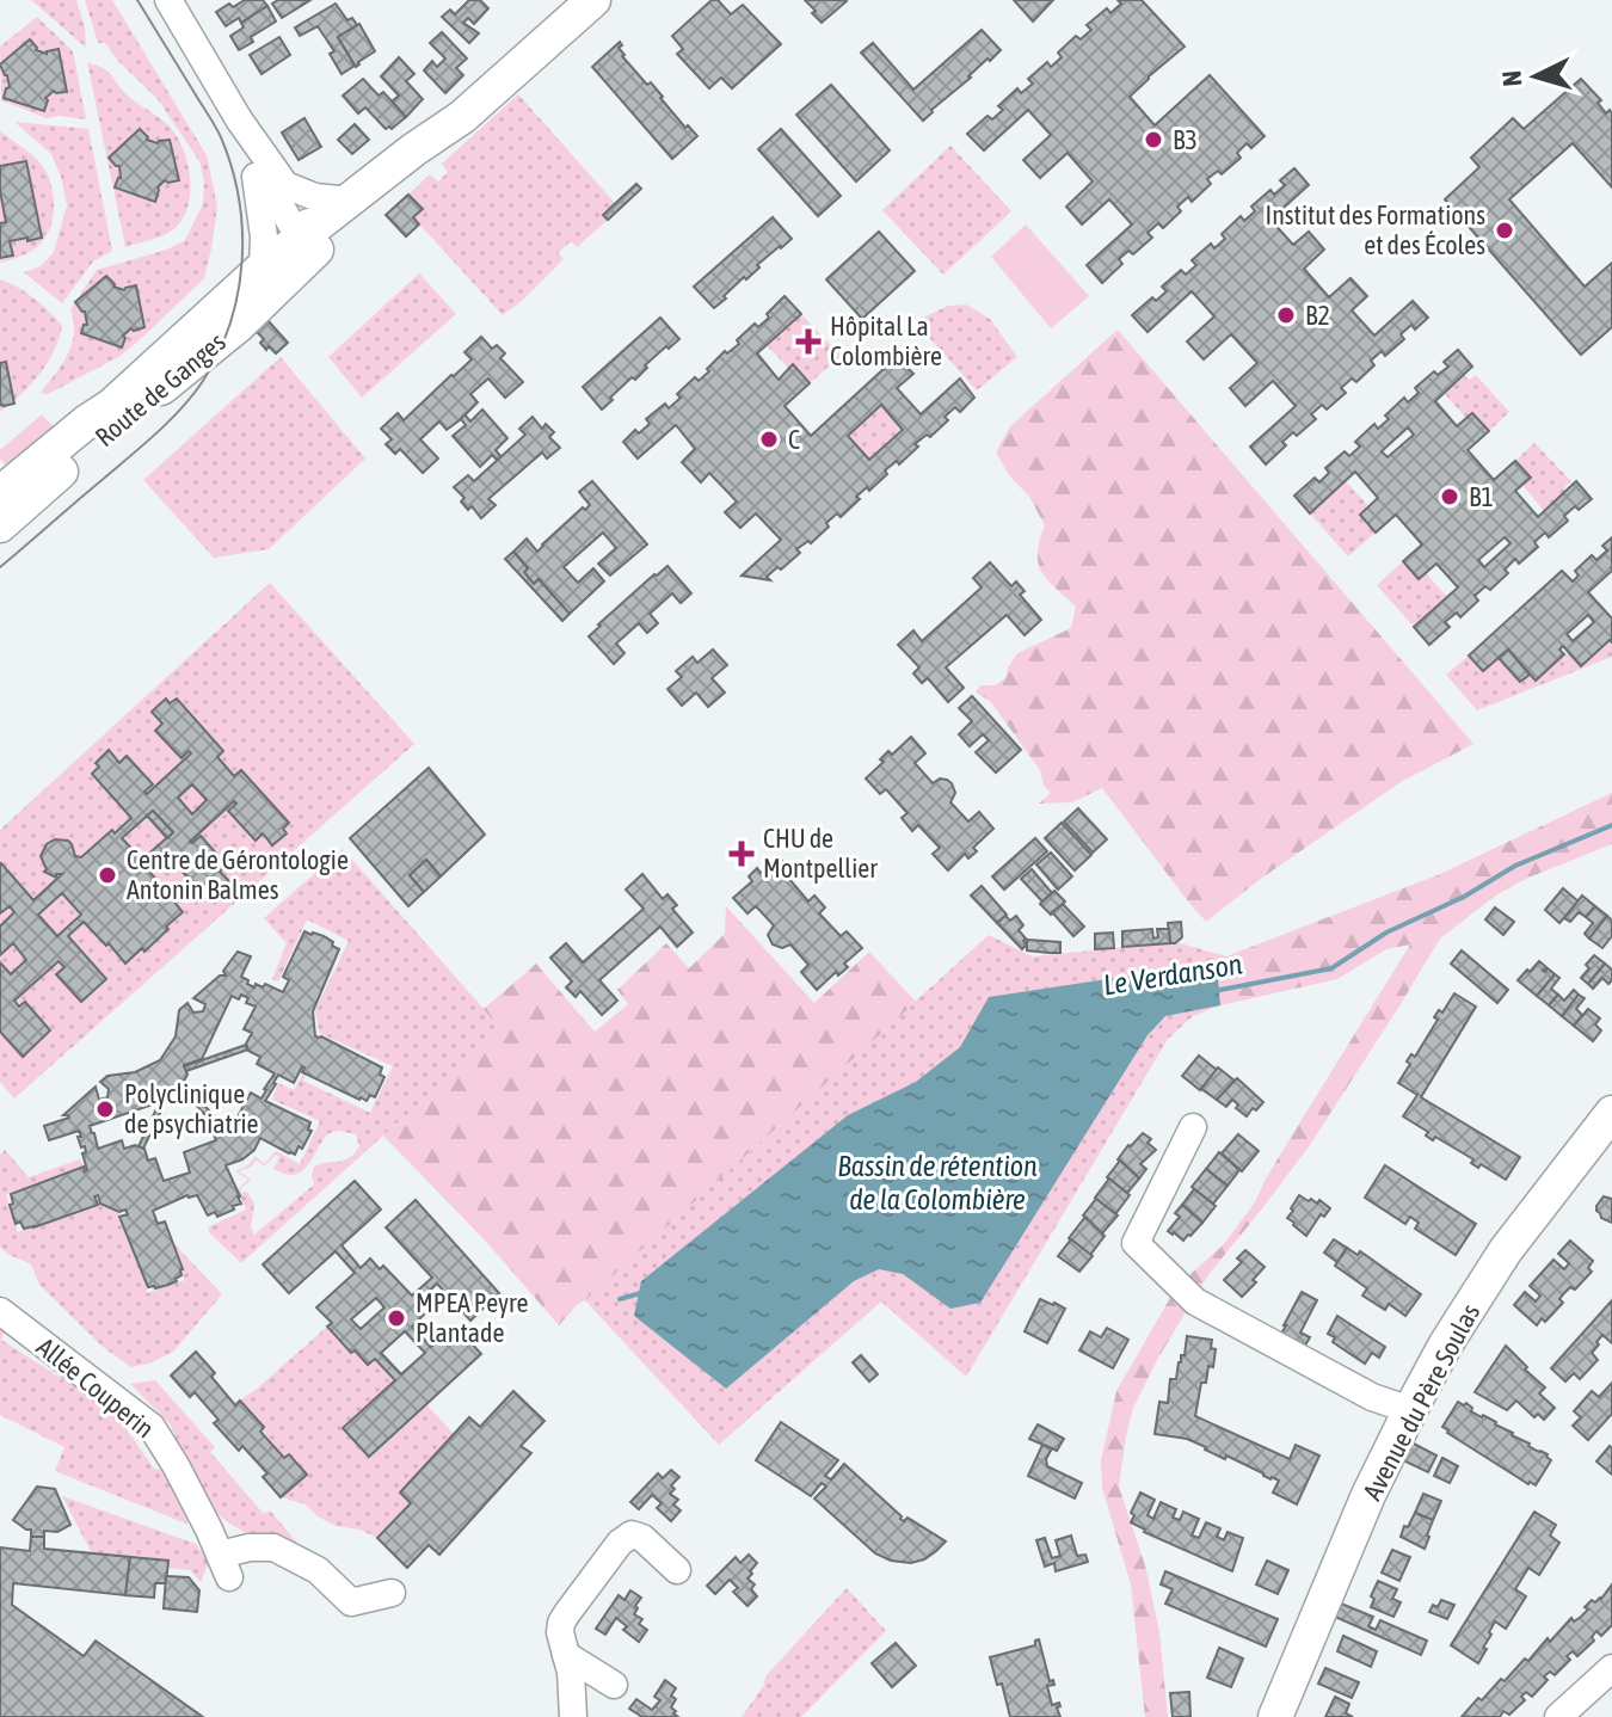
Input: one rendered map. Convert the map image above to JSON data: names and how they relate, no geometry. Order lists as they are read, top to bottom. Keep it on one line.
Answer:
{"streets":{"main road":["Route de Ganges","Avenue du Père Soulas"],"street":["Allée Couperin"]},"water":["Le Verdanson","Bassin de rétention de la Colombière"],"places":{"other":["B3","Institut des Formations et des Écoles","B2","C","B1","Centre de Gérontologie Antonin Balmes","Polyclinique de psychiatrie","MPEA Peyre Plantade"],"health":["Hôpital La Colombière","CHU de Montpellier"]},"north":"left"}
